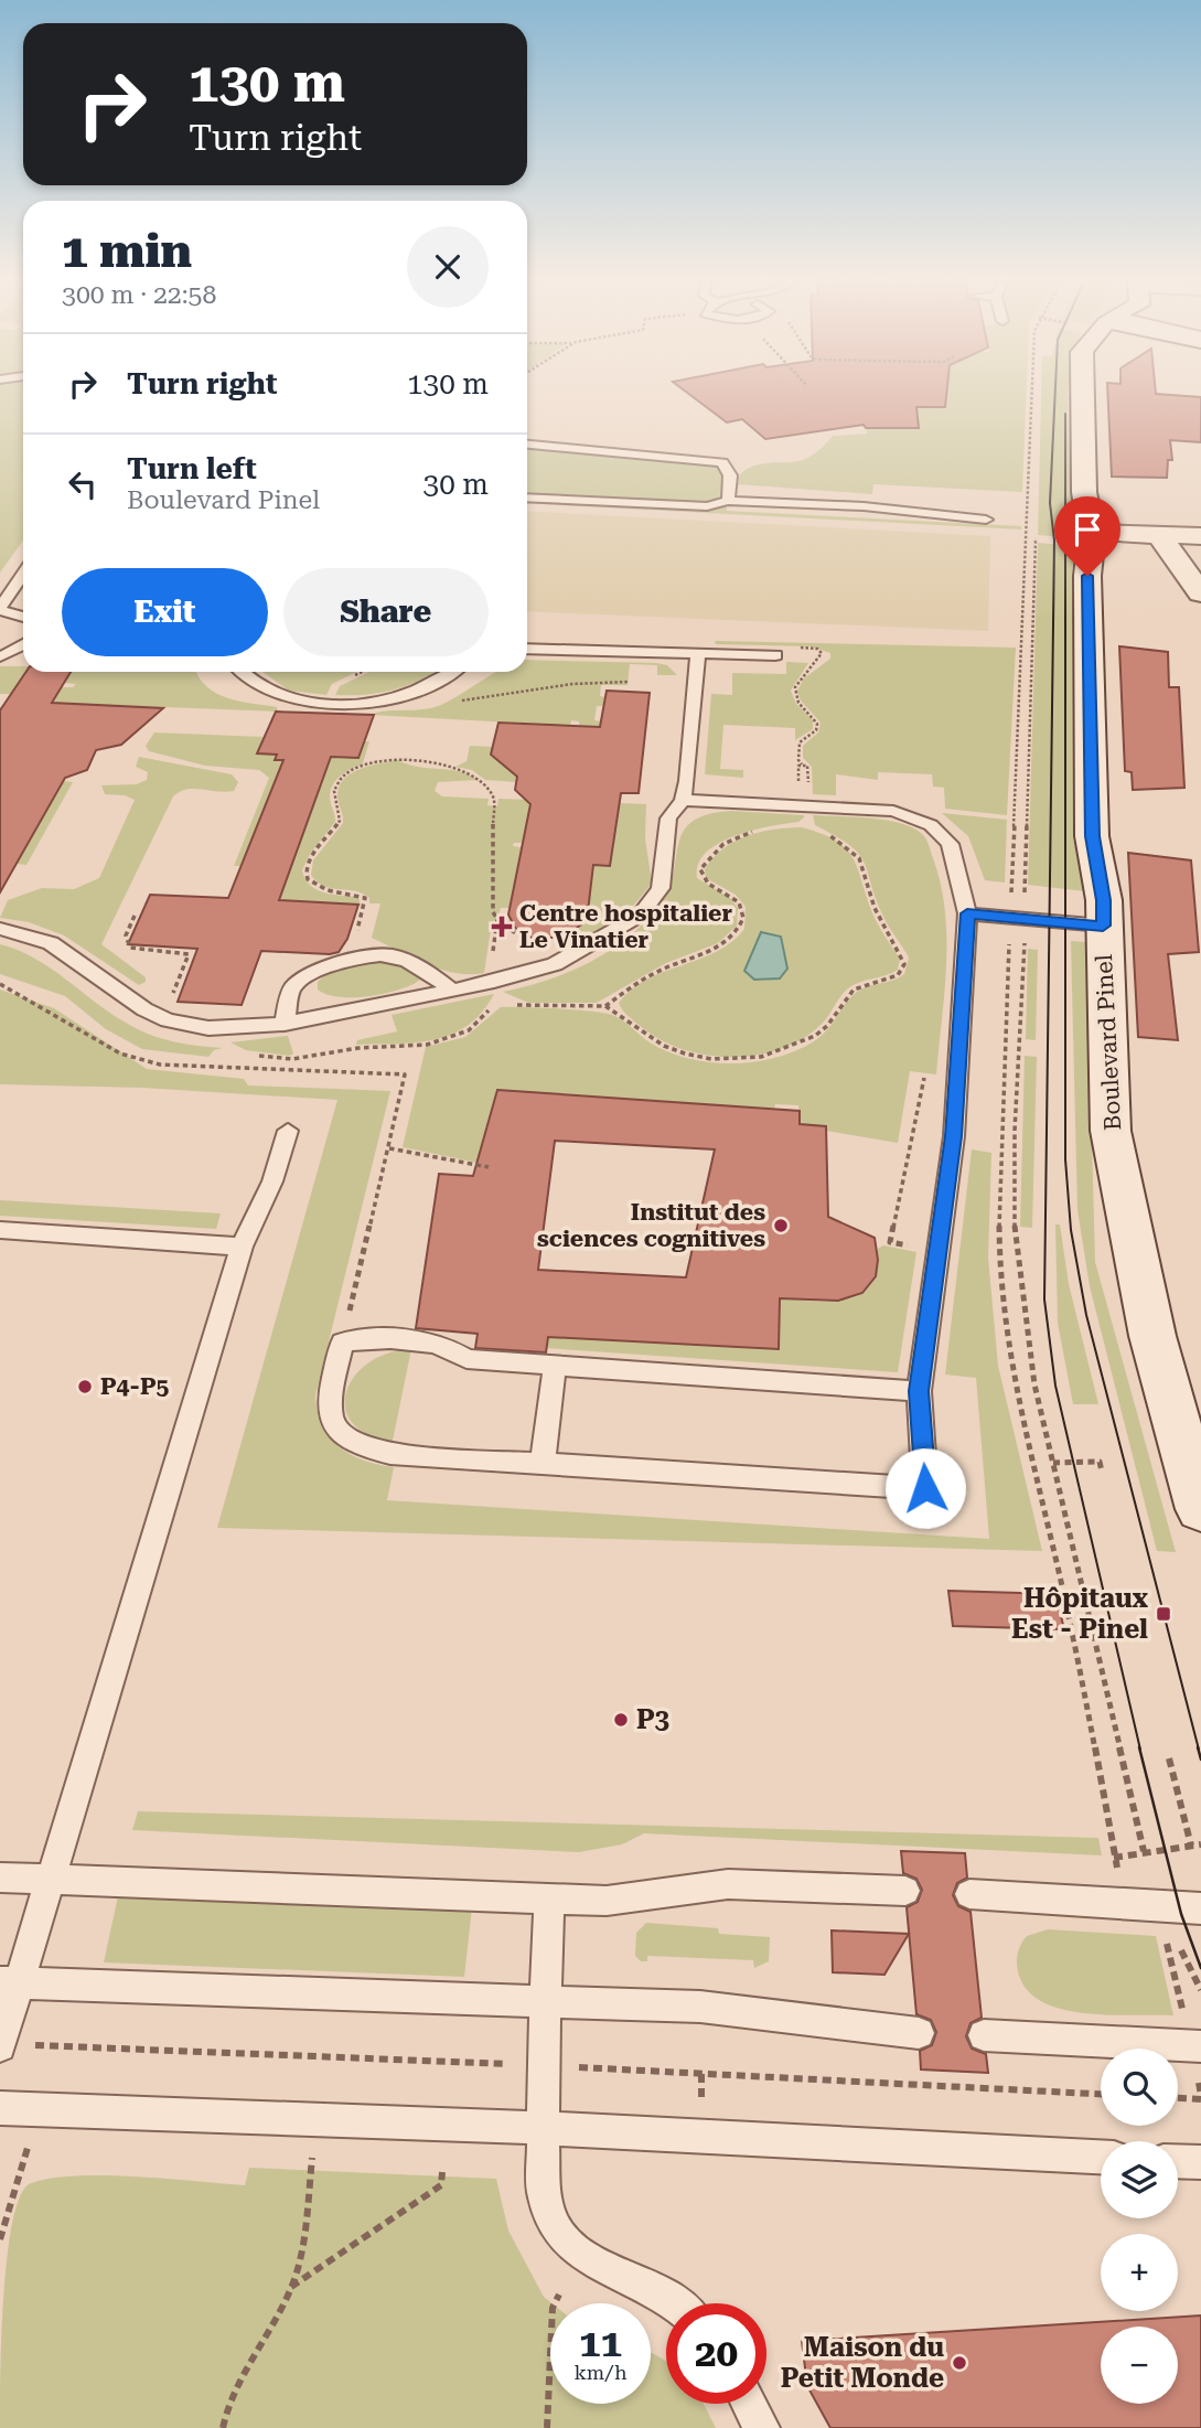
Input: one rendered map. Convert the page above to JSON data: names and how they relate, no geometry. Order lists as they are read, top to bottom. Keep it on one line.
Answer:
{"streets":{"main road":["Boulevard Pinel"]},"places":{"health":["Centre hospitalier Le Vinatier"],"other":["Institut des sciences cognitives","P4-P5","P3","Maison du Petit Monde"],"transit":["Hôpitaux Est - Pinel"]},"page":{"turn":["130 m","Turn right"],"heading":["1 min","300 m · 22:58"],"list":[{"name":"Turn right","value":"130 m"},{"name":"Turn left","note":"Boulevard Pinel","value":"30 m"}],"buttons":["Exit","Share"],"map_buttons":["+","−"],"speed":"11 km/h","limit":"20"}}
